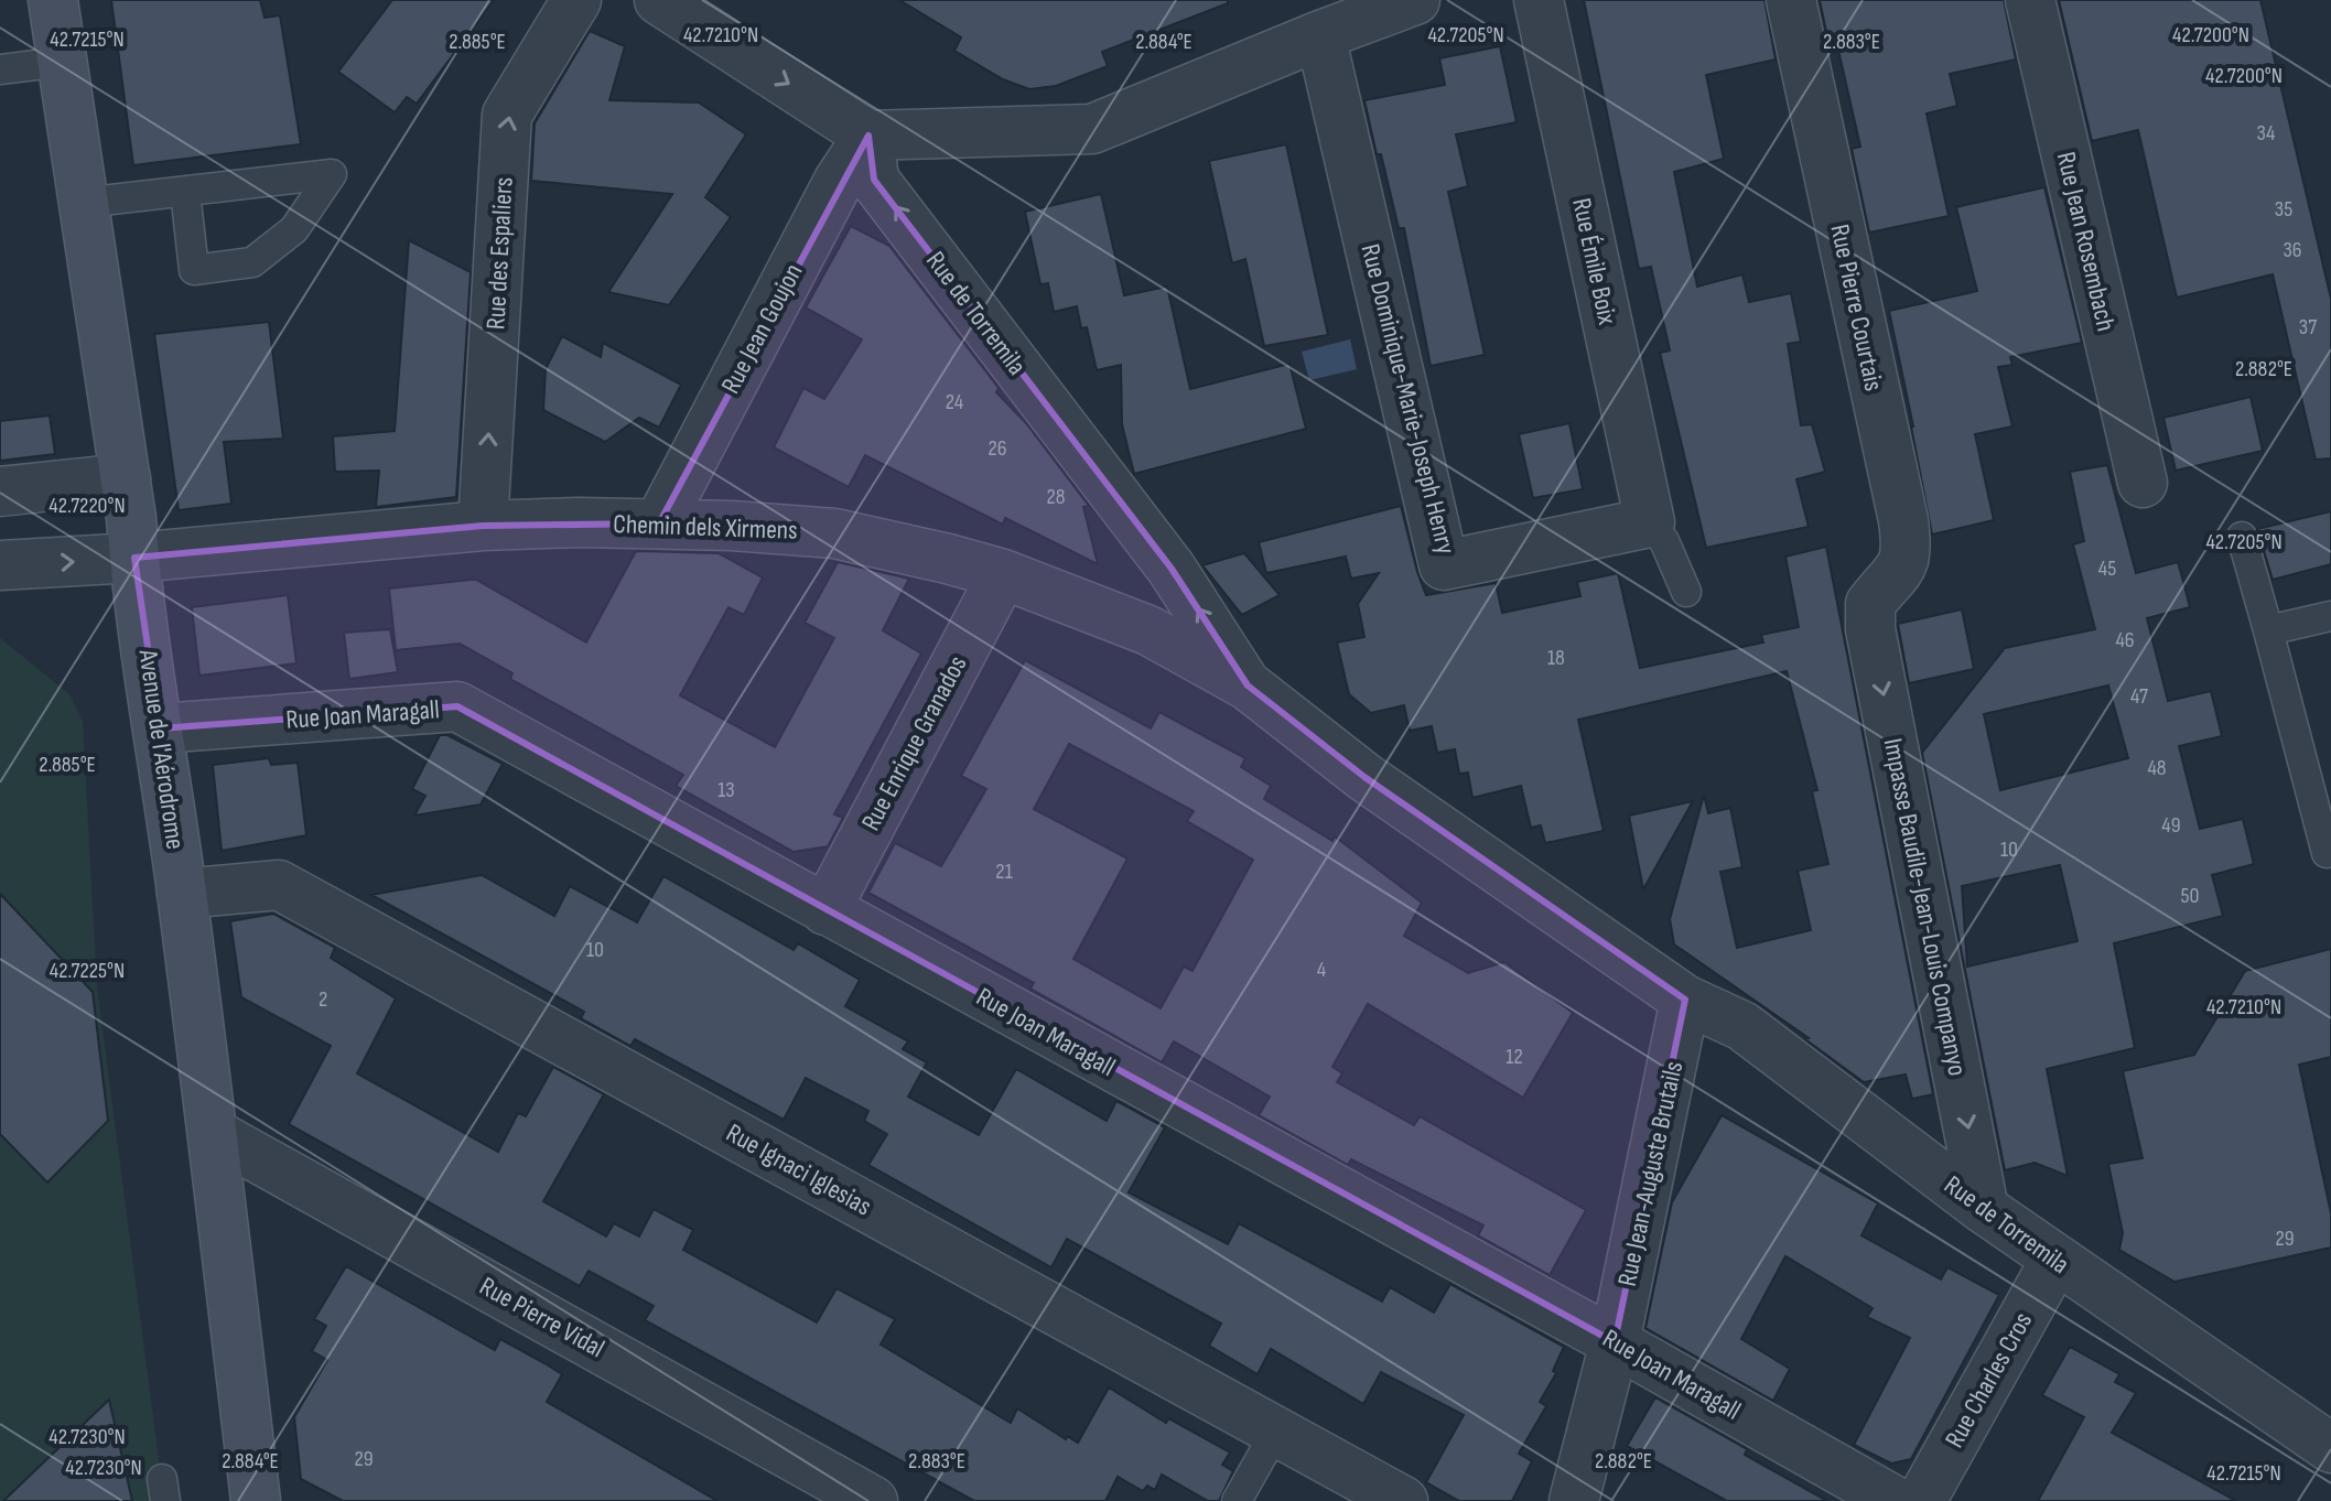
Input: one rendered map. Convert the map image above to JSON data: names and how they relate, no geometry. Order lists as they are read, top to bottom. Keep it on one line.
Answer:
{"streets":{"main road":["Avenue de l'Aérodrome"],"street":["Rue Jean Rosembach","Rue des Espaliers","Rue Émile Boix","Rue Pierre Courtais","Rue de Torremila","Rue Jean Goujon","Rue Dominique-Marie-Joseph Henry","Chemin dels Xirmens","Rue Joan Maragall","Rue Enrique Granados","Impasse Baudile-Jean-Louis Companyo","Rue Ignaci Iglesias","Rue Jean-Auguste Brutails","Rue Pierre Vidal","Rue Charles Cros"]},"crossings":[["Rue des Espaliers","Chemin dels Xirmens"],["Rue Émile Boix","Rue Dominique-Marie-Joseph Henry"],["Rue Pierre Courtais","Impasse Baudile-Jean-Louis Companyo"],["Rue de Torremila","Rue Jean Goujon"],["Rue de Torremila","Chemin dels Xirmens"],["Rue de Torremila","Impasse Baudile-Jean-Louis Companyo"],["Rue de Torremila","Rue Jean-Auguste Brutails"],["Rue de Torremila","Rue Charles Cros"],["Rue Jean Goujon","Chemin dels Xirmens"],["Chemin dels Xirmens","Rue Enrique Granados"],["Chemin dels Xirmens","Avenue de l'Aérodrome"],["Rue Joan Maragall","Rue Enrique Granados"],["Rue Joan Maragall","Avenue de l'Aérodrome"],["Rue Joan Maragall","Rue Jean-Auguste Brutails"],["Avenue de l'Aérodrome","Rue Ignaci Iglesias"],["Avenue de l'Aérodrome","Rue Pierre Vidal"]],"one_way":["Rue des Espaliers","Impasse Baudile-Jean-Louis Companyo"],"house_numbers":["34","35","36","37","24","26","28","45","46","18","47","48","13","49","10","21","50","10","4","2","12","29","29"],"coordinates":["42.7210°N","42.7205°N","42.7200°N","42.7215°N","2.885°E","2.884°E","2.883°E","2.882°E","42.7220°N","42.7225°N","42.7230°N"]}
